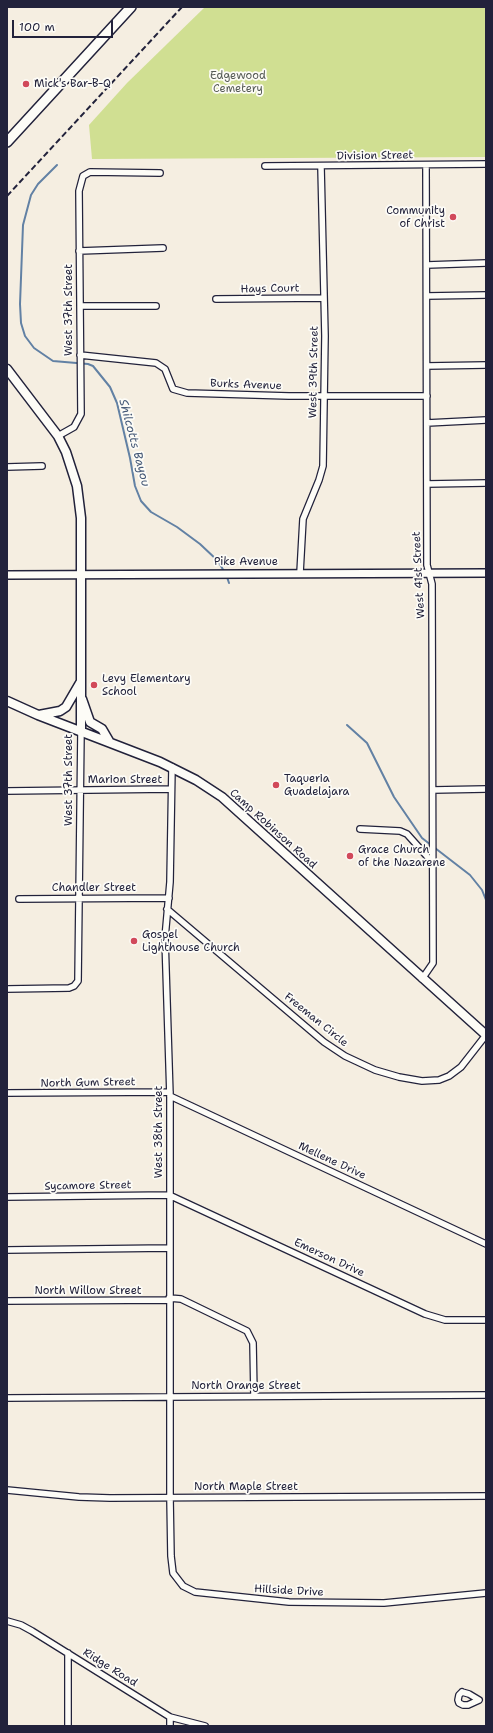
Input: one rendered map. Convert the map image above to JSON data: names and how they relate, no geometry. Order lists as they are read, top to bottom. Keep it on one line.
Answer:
{"streets":{"main road":["West 37th Street","Camp Robinson Road"],"street":["Division Street","Hays Court","West 39th Street","Burks Avenue","Pike Avenue","West 41st Street","Marion Street","Chandler Street","Freeman Circle","North Gum Street","West 38th Street","Mellene Drive","Sycamore Street","Emerson Drive","North Willow Street","North Orange Street","North Maple Street","Hillside Drive","Ridge Road"]},"crossings":[["Division Street","West 39th Street"],["Division Street","West 41st Street"],["Hays Court","West 39th Street"],["West 37th Street","Burks Avenue"],["West 37th Street","Pike Avenue"],["West 37th Street","Marion Street"],["West 37th Street","Camp Robinson Road"],["West 37th Street","Chandler Street"],["West 39th Street","Burks Avenue"],["West 39th Street","Pike Avenue"],["Burks Avenue","West 41st Street"],["Pike Avenue","West 41st Street"],["West 41st Street","Camp Robinson Road"],["Marion Street","West 38th Street"],["Camp Robinson Road","Freeman Circle"],["Camp Robinson Road","West 38th Street"],["Chandler Street","West 38th Street"],["Freeman Circle","West 38th Street"],["North Gum Street","West 38th Street"],["North Gum Street","Mellene Drive"],["West 38th Street","Mellene Drive"],["West 38th Street","Sycamore Street"],["West 38th Street","Emerson Drive"],["West 38th Street","North Willow Street"],["West 38th Street","North Orange Street"],["West 38th Street","North Maple Street"],["West 38th Street","Hillside Drive"],["Sycamore Street","Emerson Drive"],["North Willow Street","North Orange Street"],["North Maple Street","Hillside Drive"]],"water":["Shilcotts Bayou"],"parks":["Edgewood Cemetery"],"places":["Mick's Bar-B-Q","Community of Christ","Levy Elementary School","Taqueria Guadelajara","Grace Church of the Nazarene","Gospel Lighthouse Church"],"scale_bar":"100 m"}
